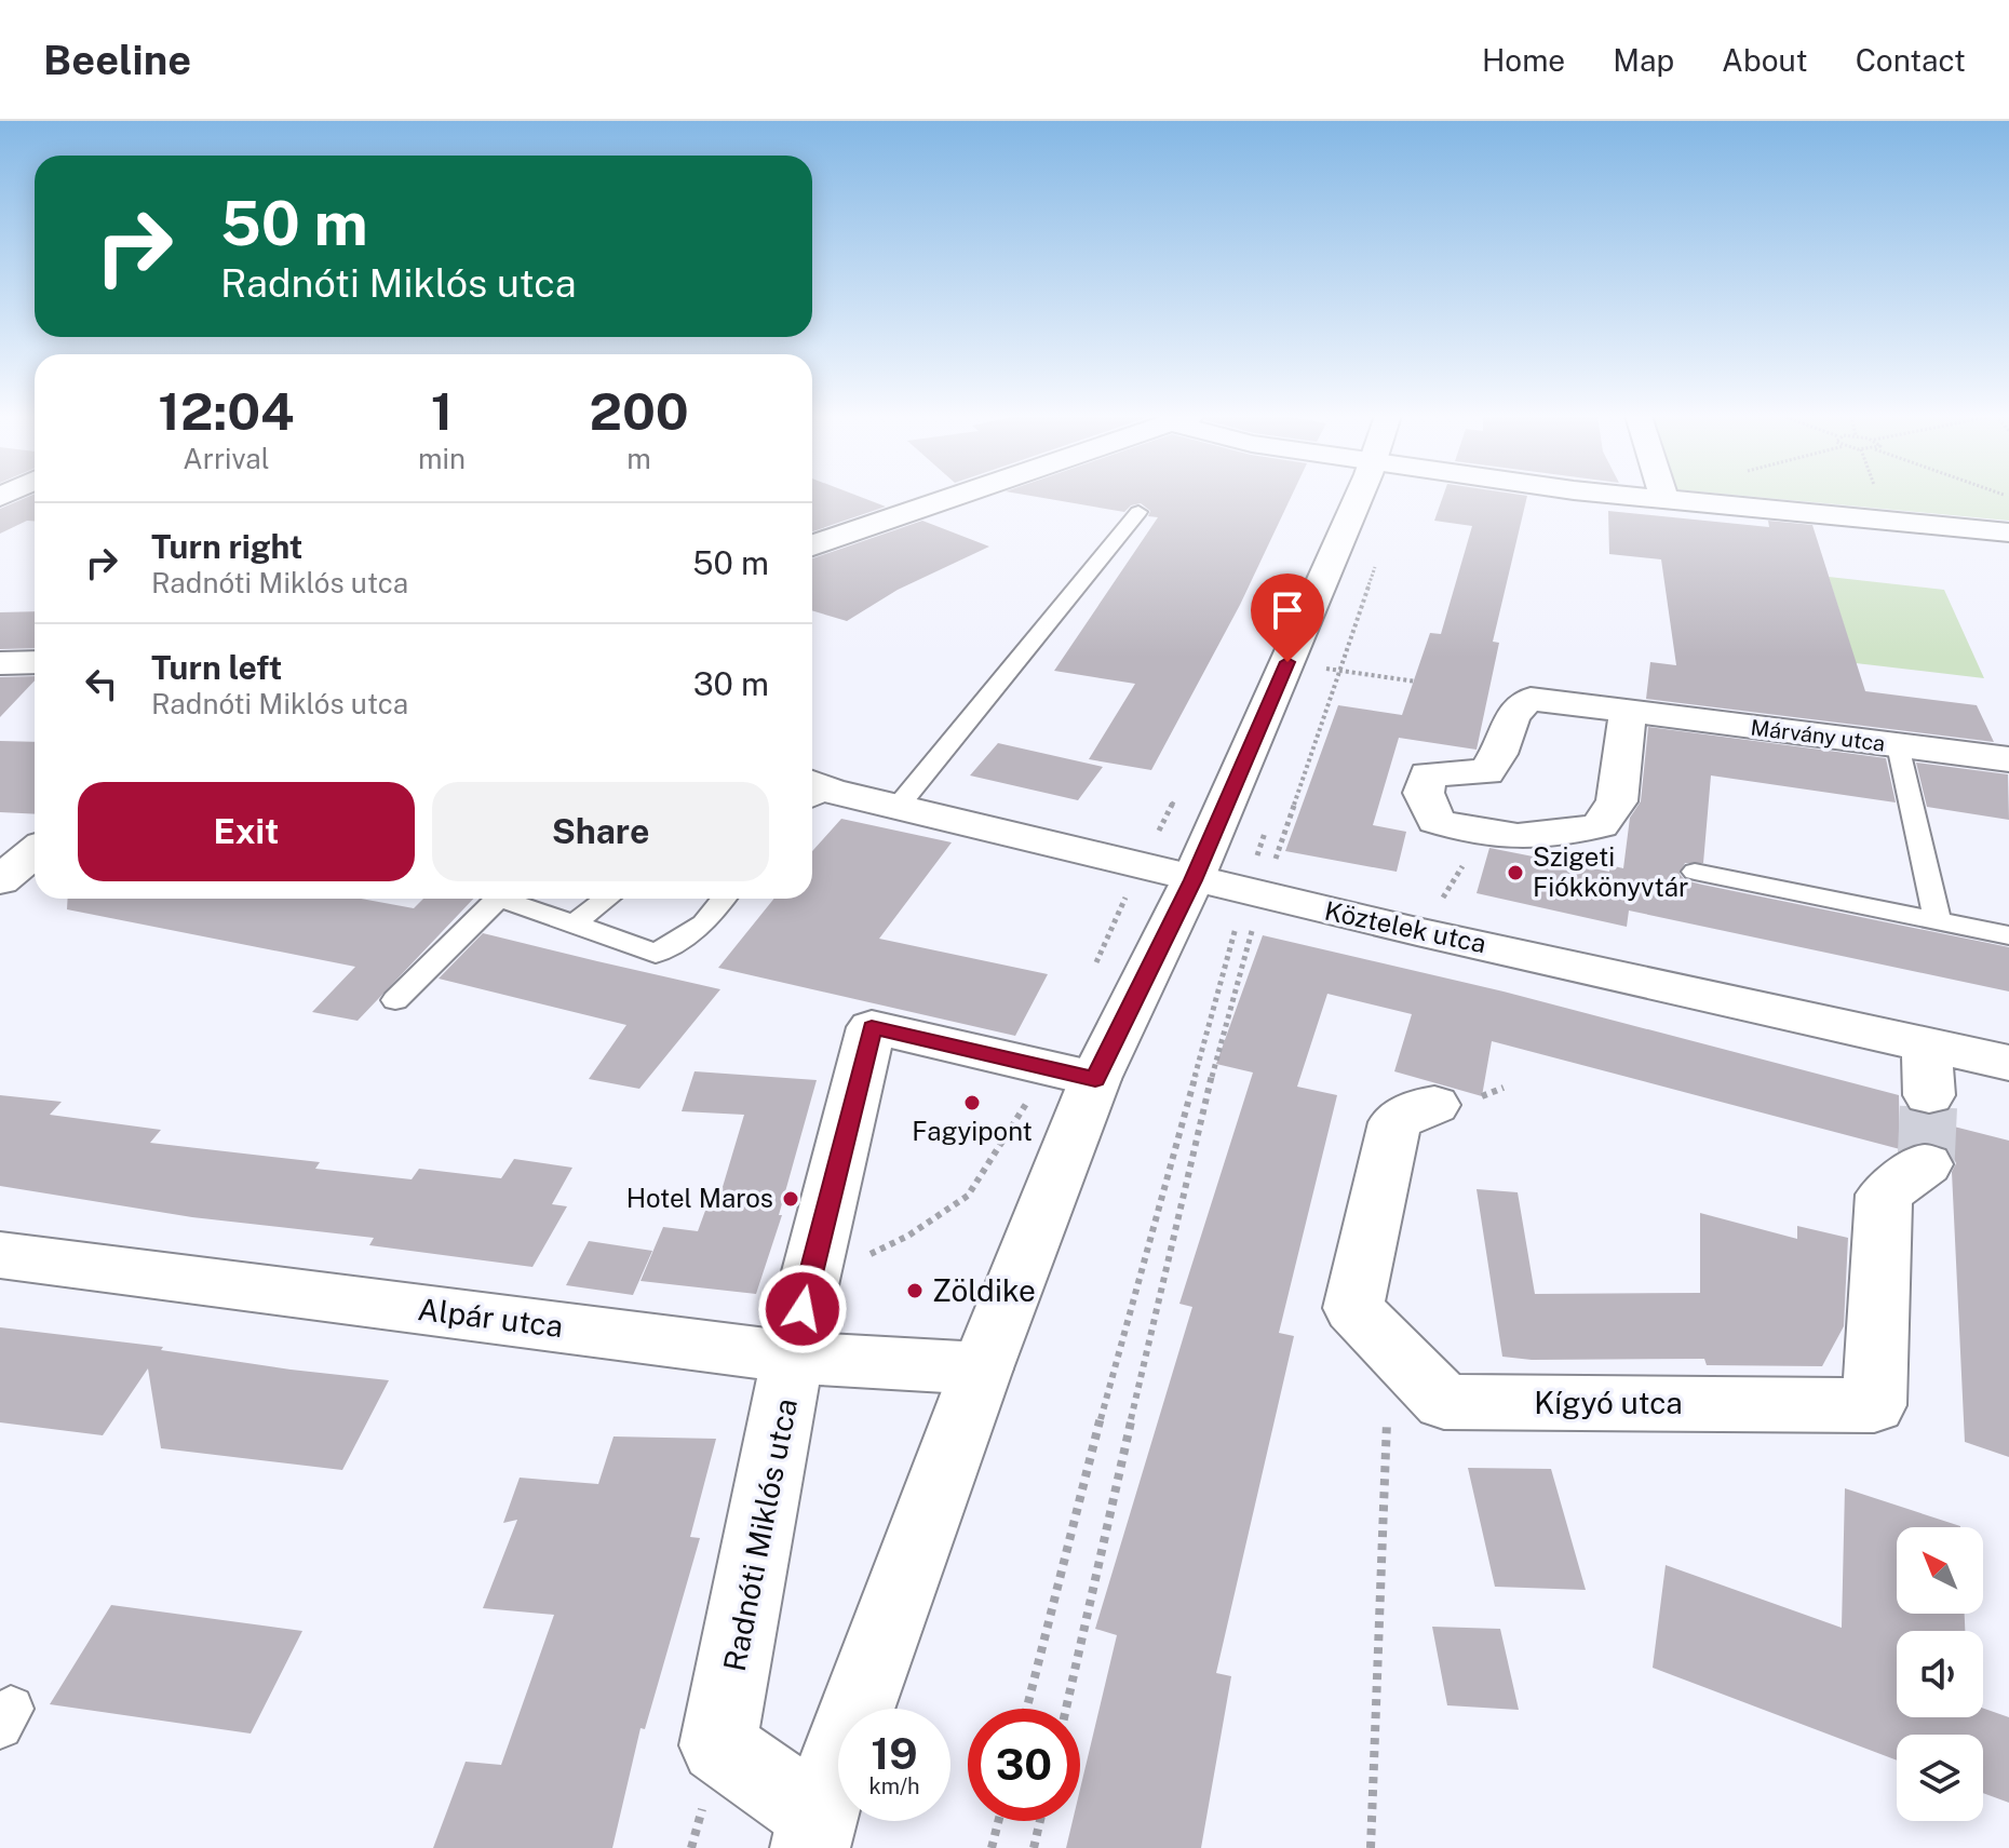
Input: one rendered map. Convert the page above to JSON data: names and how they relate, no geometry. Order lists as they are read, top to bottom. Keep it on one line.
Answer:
{"streets":{"street":["Márvány utca","Köztelek utca","Alpár utca","Kígyó utca","Radnóti Miklós utca"]},"crossings":[["Köztelek utca","Radnóti Miklós utca"],["Alpár utca","Radnóti Miklós utca"]],"places":["Szigeti Fiókkönyvtár","Fagyipont","Hotel Maros","Zöldike"],"north":"top left","page":{"header":"Beeline","nav":["Home","Map","About","Contact"],"turn":["50 m","Radnóti Miklós utca"],"eta":["12:04","Arrival","1","min","200","m"],"list":[{"name":"Turn right","note":"Radnóti Miklós utca","value":"50 m"},{"name":"Turn left","note":"Radnóti Miklós utca","value":"30 m"}],"buttons":["Exit","Share"],"speed":"19 km/h","limit":"30"}}
